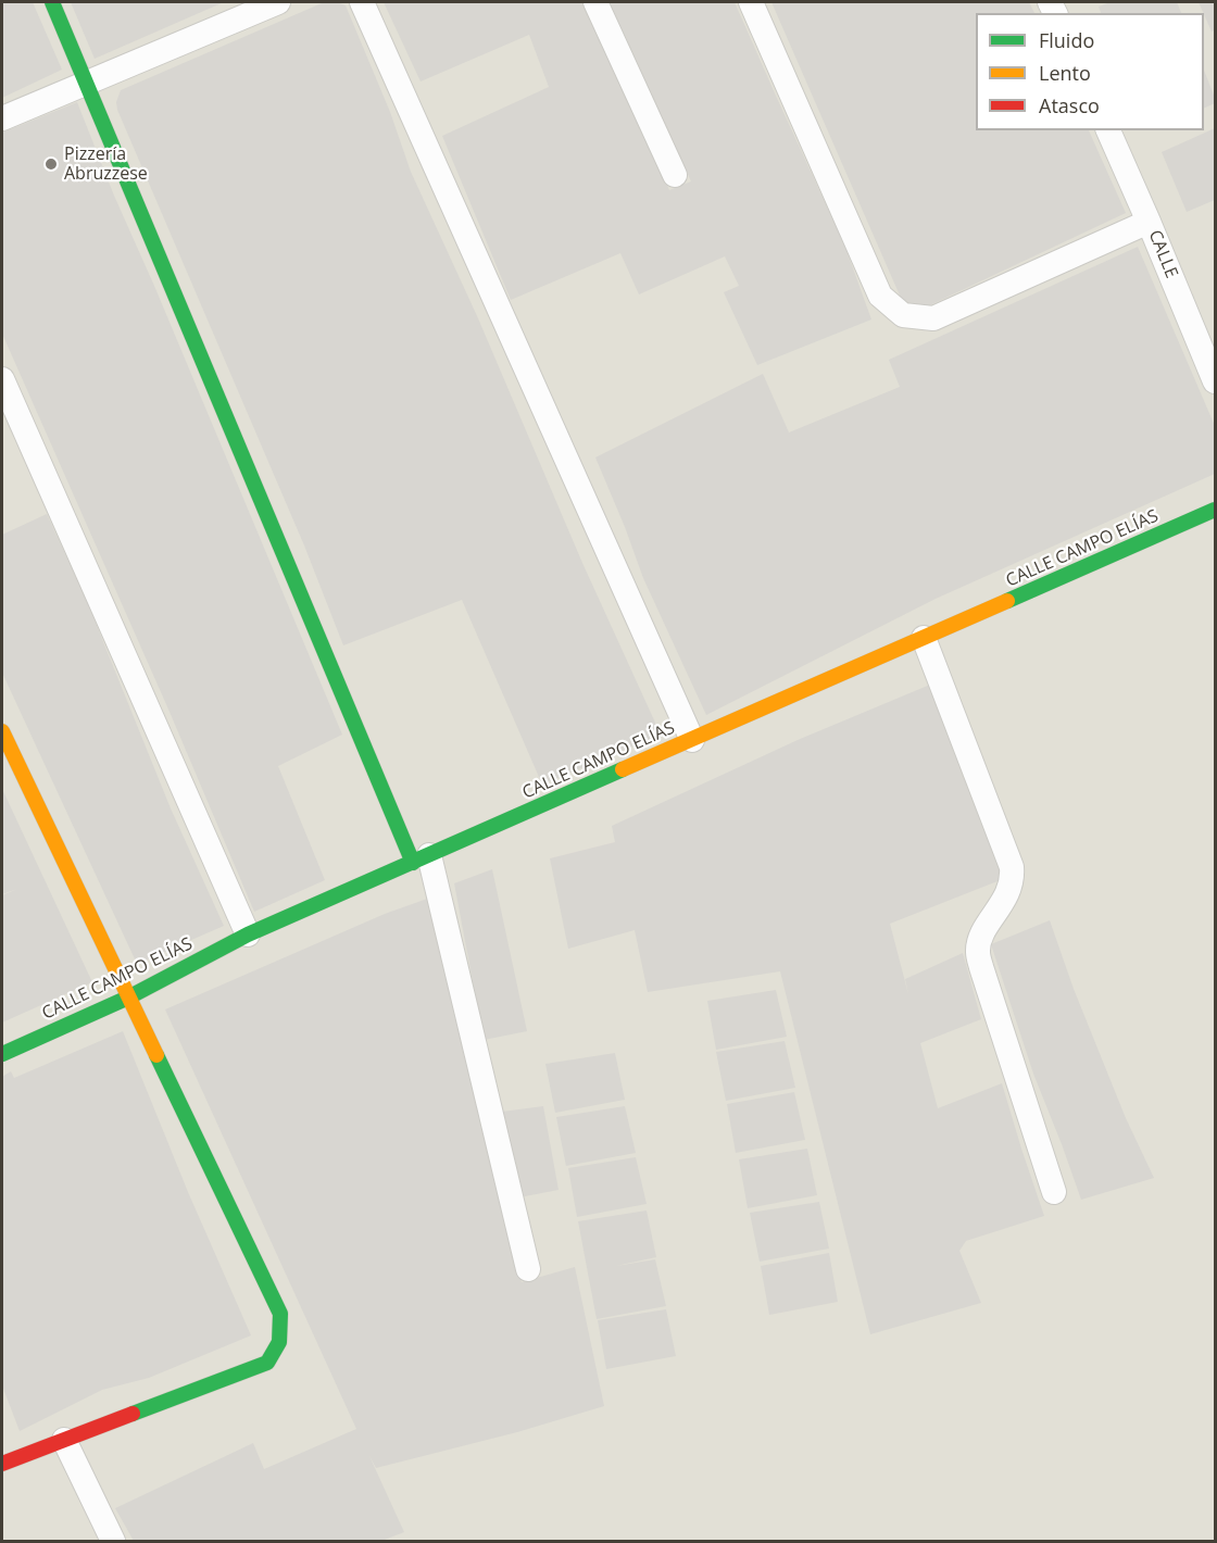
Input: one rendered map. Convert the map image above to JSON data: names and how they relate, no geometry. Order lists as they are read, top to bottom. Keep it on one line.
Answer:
{"streets":{"street":["CALLE","CALLE CAMPO ELÍAS"]},"places":["Pizzería Abruzzese"],"legend":["Fluido","Lento","Atasco"]}
